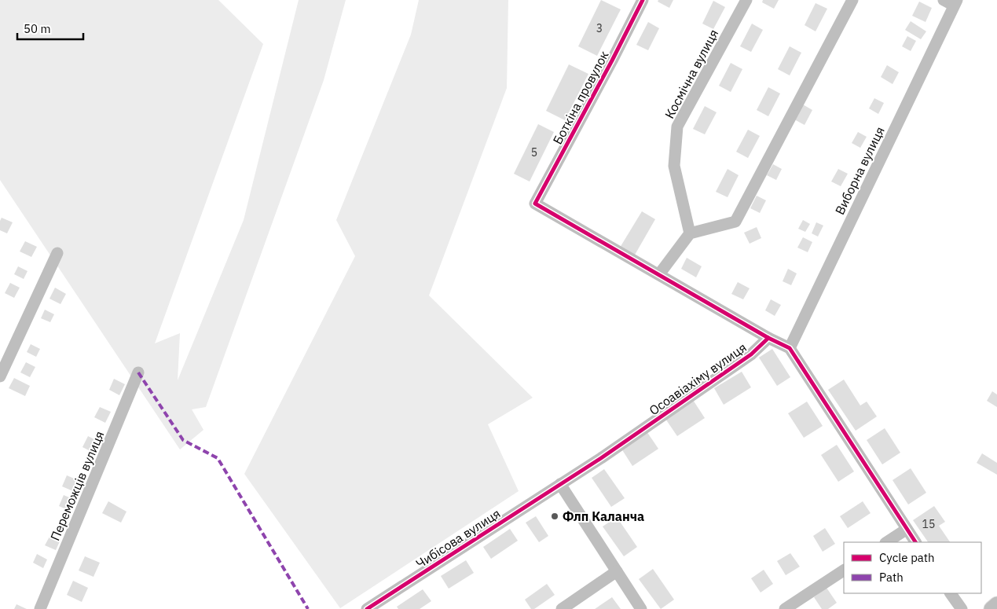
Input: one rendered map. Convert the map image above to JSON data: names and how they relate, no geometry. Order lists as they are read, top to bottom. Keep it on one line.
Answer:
{"streets":{"street":["Космічна вулиця","Боткіна провулок","Виборна вулиця","Осоавіахіму вулиця","Переможців вулиця","Чибісова вулиця"]},"crossings":[["Осоавіахіму вулиця","Чибісова вулиця"]],"places":["Флп Каланча"],"house_numbers":["3","5","15"],"legend":["Cycle path","Path"],"scale_bar":"50 m"}
